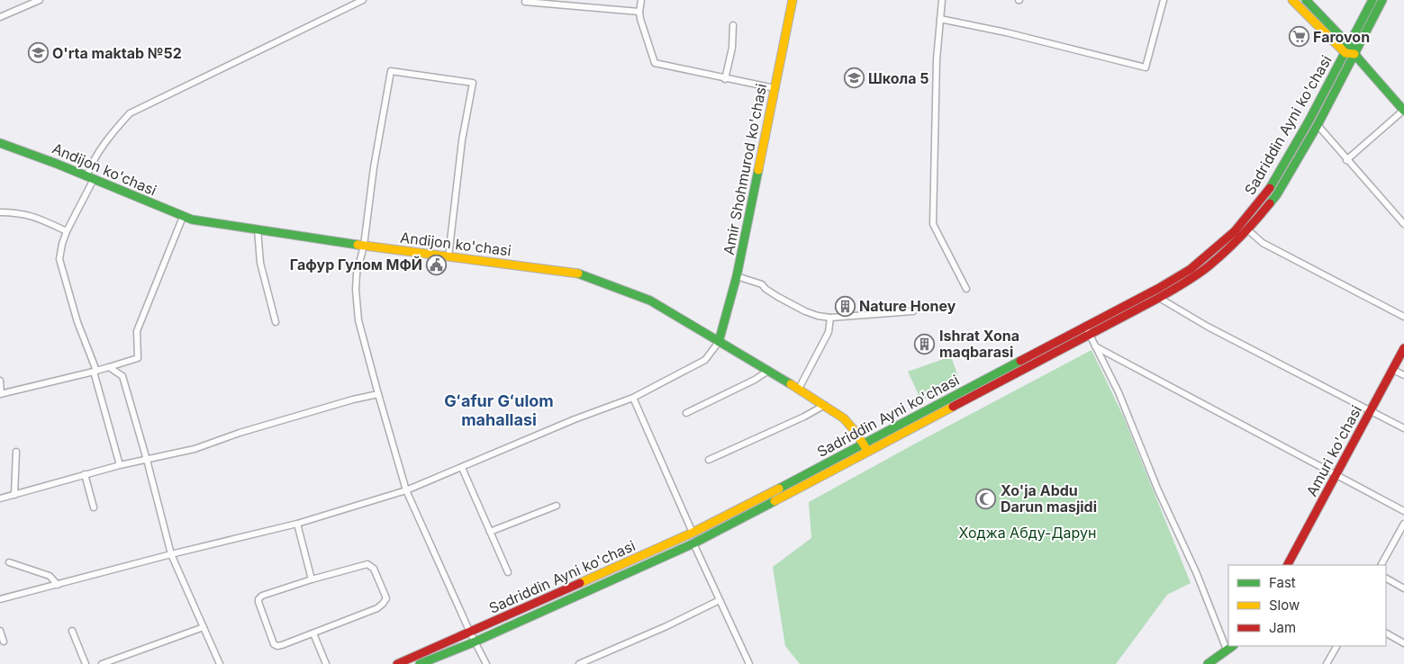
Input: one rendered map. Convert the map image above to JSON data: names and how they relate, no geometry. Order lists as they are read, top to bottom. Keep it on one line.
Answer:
{"streets":{"main road":["Sadriddin Ayni ko'chasi","Andijon ko'chasi","Amir Shohmurod ko'chasi","Amuri ko'chasi"]},"crossings":[["Sadriddin Ayni ko'chasi","Andijon ko'chasi"],["Andijon ko'chasi","Amir Shohmurod ko'chasi"]],"districts":["Gʻafur Gʻulom mahallasi"],"parks":["Ходжа Абду-Дарун"],"places":{"supermarket":["Farovon"],"school or university":["O'rta maktab №52","Школа 5"],"public building":["Гафур Гулом МФЙ"],"building":["Nature Honey","Ishrat Хоnа mаqbаrasi"],"mosque":["Xo'ja Abdu Darun masjidi"]},"legend":["Fast","Slow","Jam"]}
